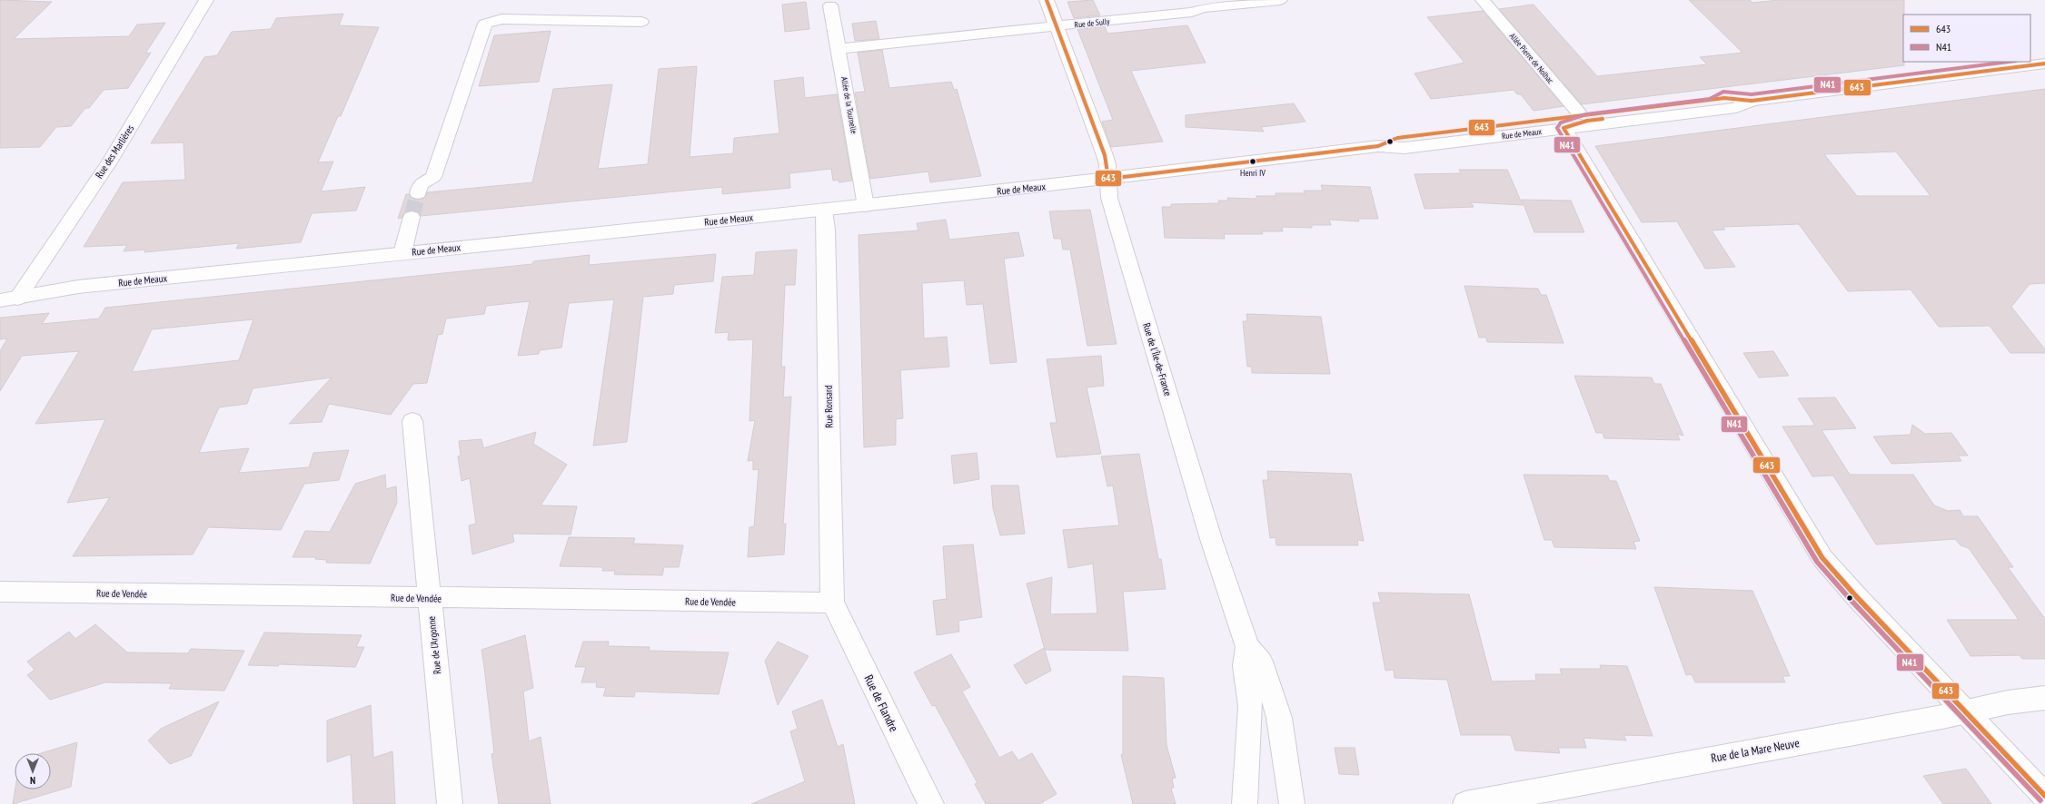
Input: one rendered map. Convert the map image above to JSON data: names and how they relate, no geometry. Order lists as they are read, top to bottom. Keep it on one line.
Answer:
{"streets":{"street":["Rue de Sully","Allée Pierre de Nolhac","Allée de la Tournelle","Rue de Meaux","Rue des Marlières","Rue de l'Île-de-France","Rue Ronsard","Rue de Vendée","Rue de l'Argonne","Rue de Flandre","Rue de la Mare Neuve"]},"crossings":[["Rue de Sully","Allée de la Tournelle"],["Rue de Sully","Rue de l'Île-de-France"],["Allée Pierre de Nolhac","Rue de Meaux"],["Allée de la Tournelle","Rue de Meaux"],["Rue de Meaux","Rue des Marlières"],["Rue de Meaux","Rue de l'Île-de-France"],["Rue de Meaux","Rue Ronsard"],["Rue Ronsard","Rue de Vendée"],["Rue Ronsard","Rue de Flandre"],["Rue de Vendée","Rue de l'Argonne"],["Rue de Vendée","Rue de Flandre"]],"places":["Henri IV"],"lines":["transit line 643","transit line N41"],"legend":["643","N41"],"north":"bottom"}
